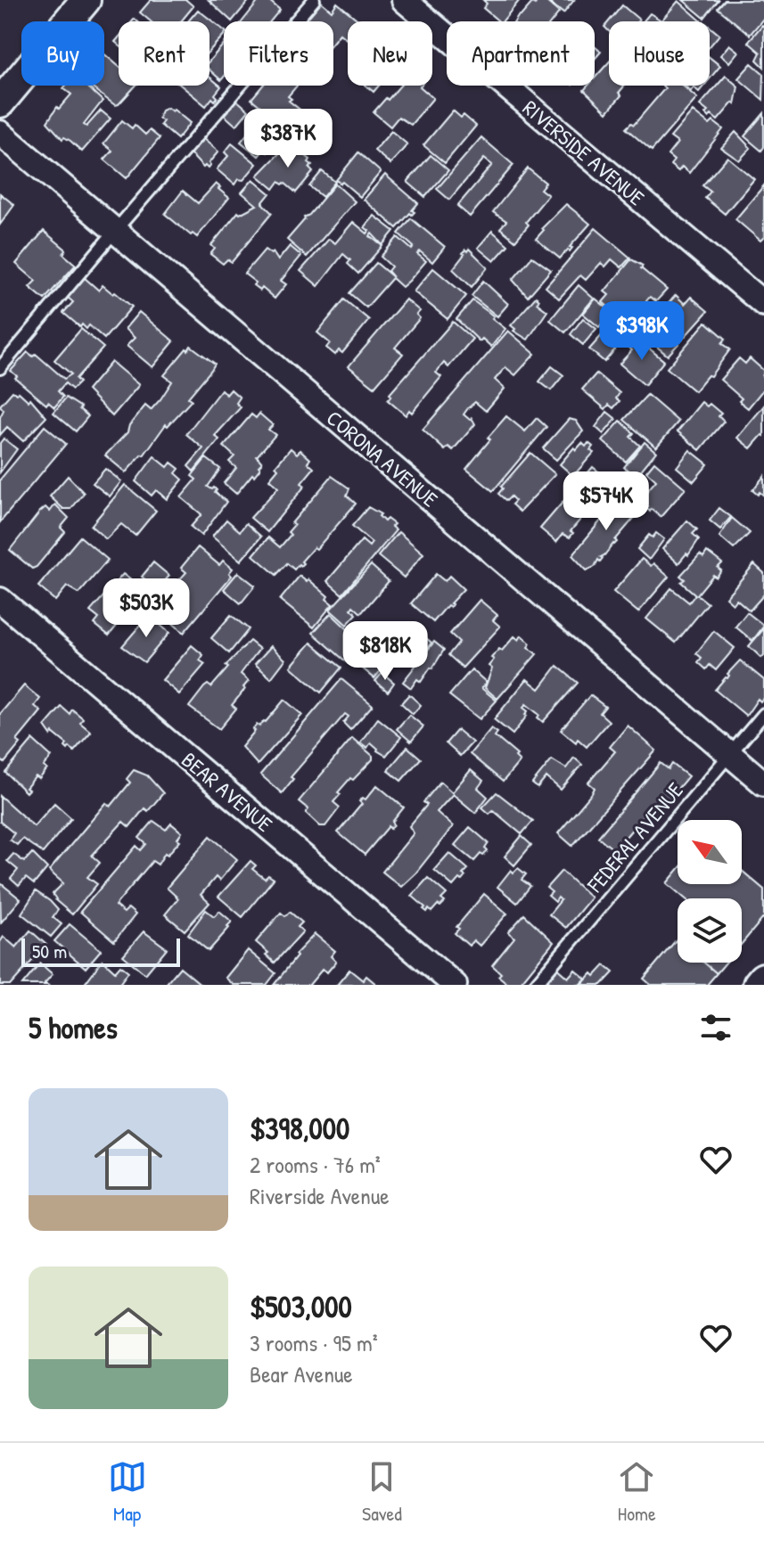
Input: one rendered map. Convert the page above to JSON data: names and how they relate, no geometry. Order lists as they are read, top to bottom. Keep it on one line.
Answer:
{"streets":{"street":["RIVERSIDE AVENUE","CORONA AVENUE","BEAR AVENUE"],"lane":["FEDERAL AVENUE"]},"crossings":[["CORONA AVENUE","FEDERAL AVENUE"]],"scale_bar":"50 m","north":"top left","page":{"chip":["Buy","Rent","Filters","New","Apartment","House"],"price":["$387K","$398K","$574K","$503K","$818K"],"scale":"50 m","heading":"5 homes","list":[{"name":"$398,000","note":"2 rooms · 76 m² · Riverside Avenue"},{"name":"$503,000","note":"3 rooms · 95 m² · Bear Avenue"}],"tabs":["Map","Saved","Home"]}}
